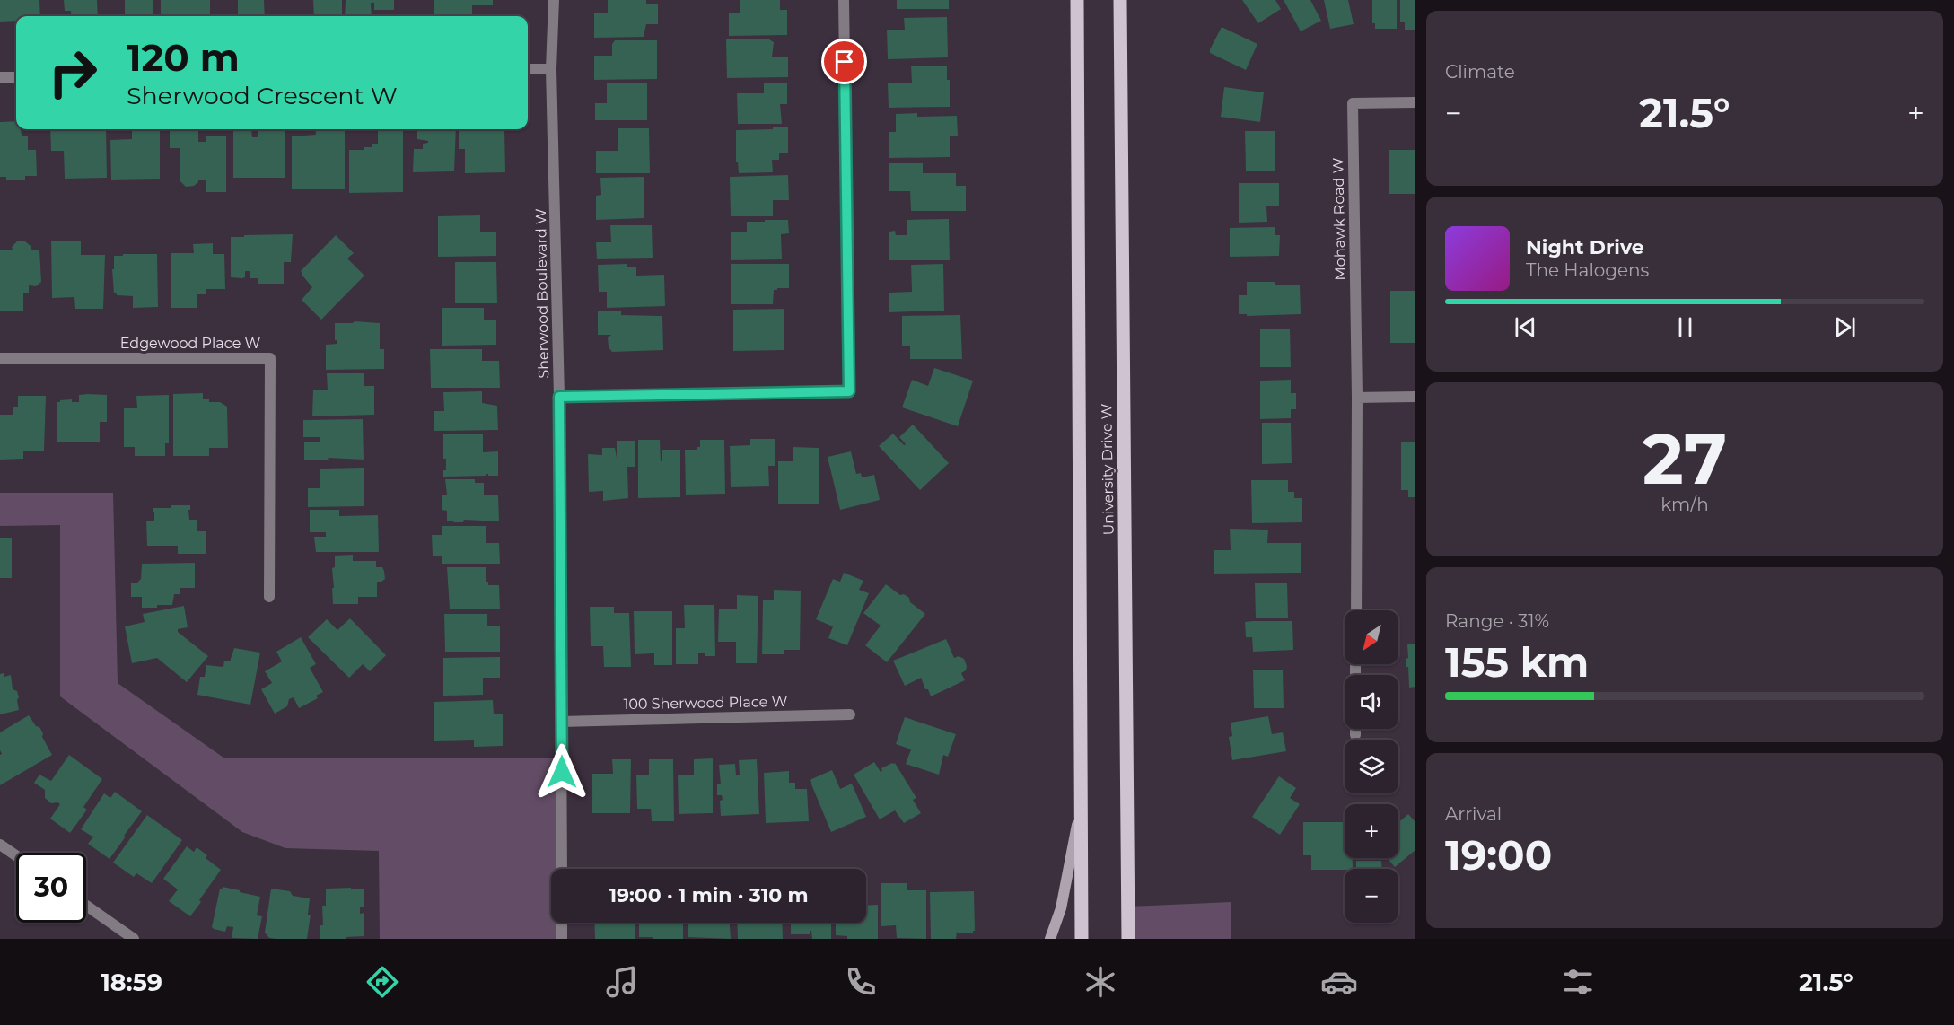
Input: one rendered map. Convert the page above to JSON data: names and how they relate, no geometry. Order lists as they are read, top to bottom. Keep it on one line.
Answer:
{"streets":{"main road":["University Drive W"],"street":["Mohawk Road W","Sherwood Boulevard W","Edgewood Place W","100 Sherwood Place W"]},"crossings":[["Sherwood Boulevard W","100 Sherwood Place W"]],"north":"bottom left","page":{"tile":["Climate",["27","km/h"],["Range · 31%","155 km"],["Arrival","19:00"]],"turn":["120 m","Sherwood Crescent W"],"heat":["−","21.5°","+"],"song":["Night Drive","The Halogens"],"map_buttons":["+","−"],"limit":"30","trip":"19:00 · 1 min · 310 m","tabs":["18:59","21.5°"]}}
